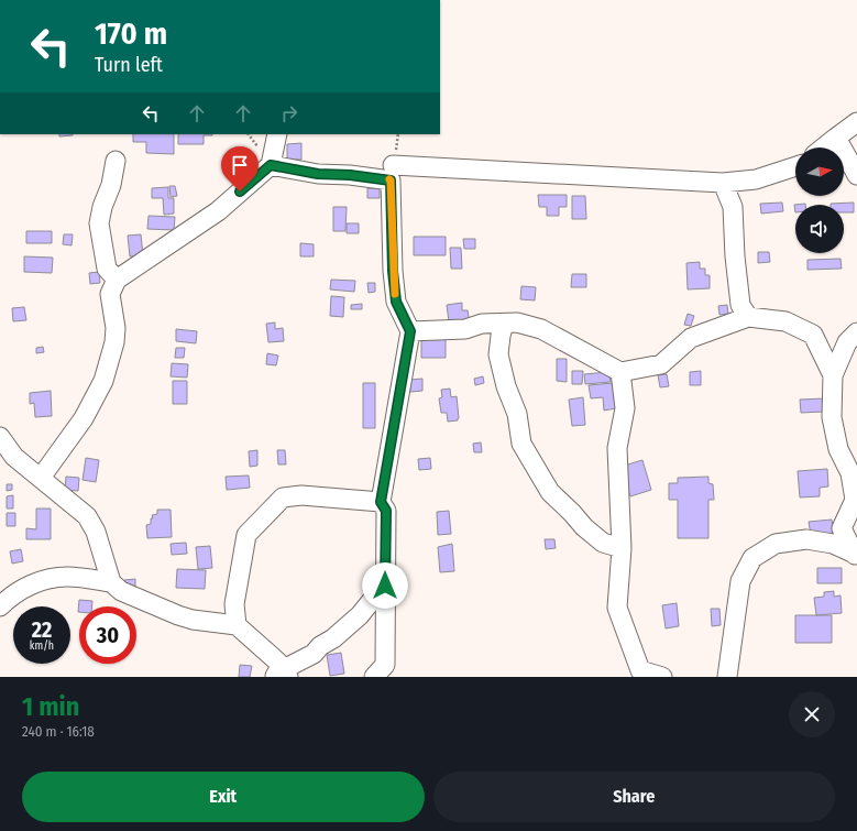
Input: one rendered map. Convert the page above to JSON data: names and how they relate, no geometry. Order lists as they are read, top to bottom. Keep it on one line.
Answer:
{"north":"right","page":{"turn":["170 m","Turn left"],"speed":"22 km/h","limit":"30","heading":["1 min","240 m · 16:18"],"buttons":["Exit","Share"]}}
